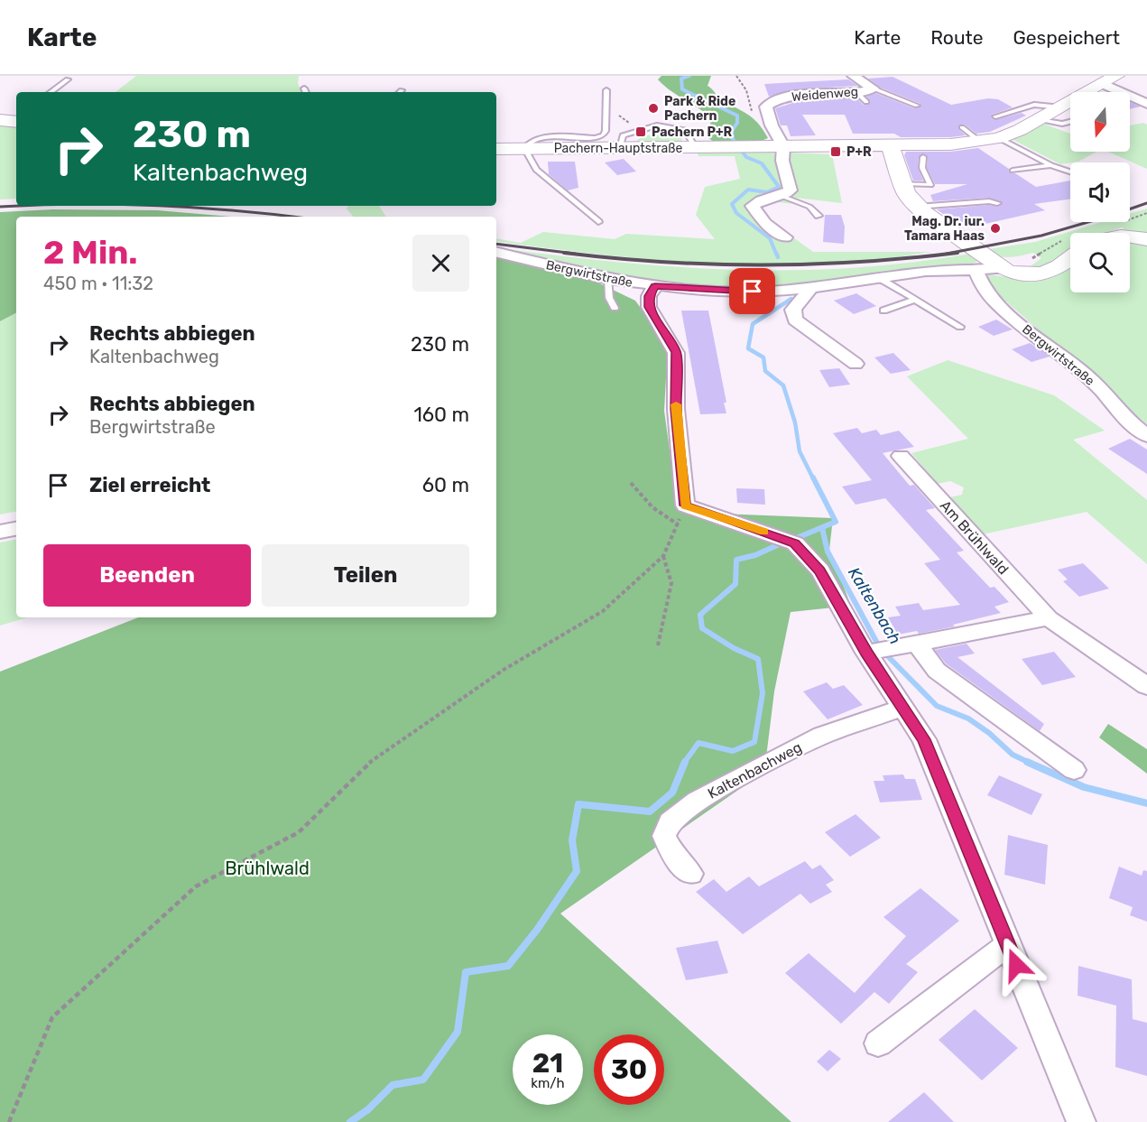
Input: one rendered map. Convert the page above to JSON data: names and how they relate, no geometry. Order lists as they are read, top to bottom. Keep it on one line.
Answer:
{"streets":{"main road":["Pachern-Hauptstraße"],"street":["Weidenweg","Bergwirtstraße","Am Brühlwald","Kaltenbachweg"]},"crossings":[["Weidenweg","Pachern-Hauptstraße"]],"water":["Kaltenbach"],"parks":["Brühlwald"],"places":{"other":["Park & Ride Pachern","Mag. Dr. iur. Tamara Haas"],"transit":["Pachern P+R","P+R"]},"north":"bottom","page":{"header":"Karte","nav":["Karte","Route","Gespeichert"],"turn":["230 m","Kaltenbachweg"],"heading":["2 Min.","450 m · 11:32"],"list":[{"name":"Rechts abbiegen","note":"Kaltenbachweg","value":"230 m"},{"name":"Rechts abbiegen","note":"Bergwirtstraße","value":"160 m"},{"name":"Ziel erreicht","value":"60 m"}],"buttons":["Beenden","Teilen"],"speed":"21 km/h","limit":"30"}}
